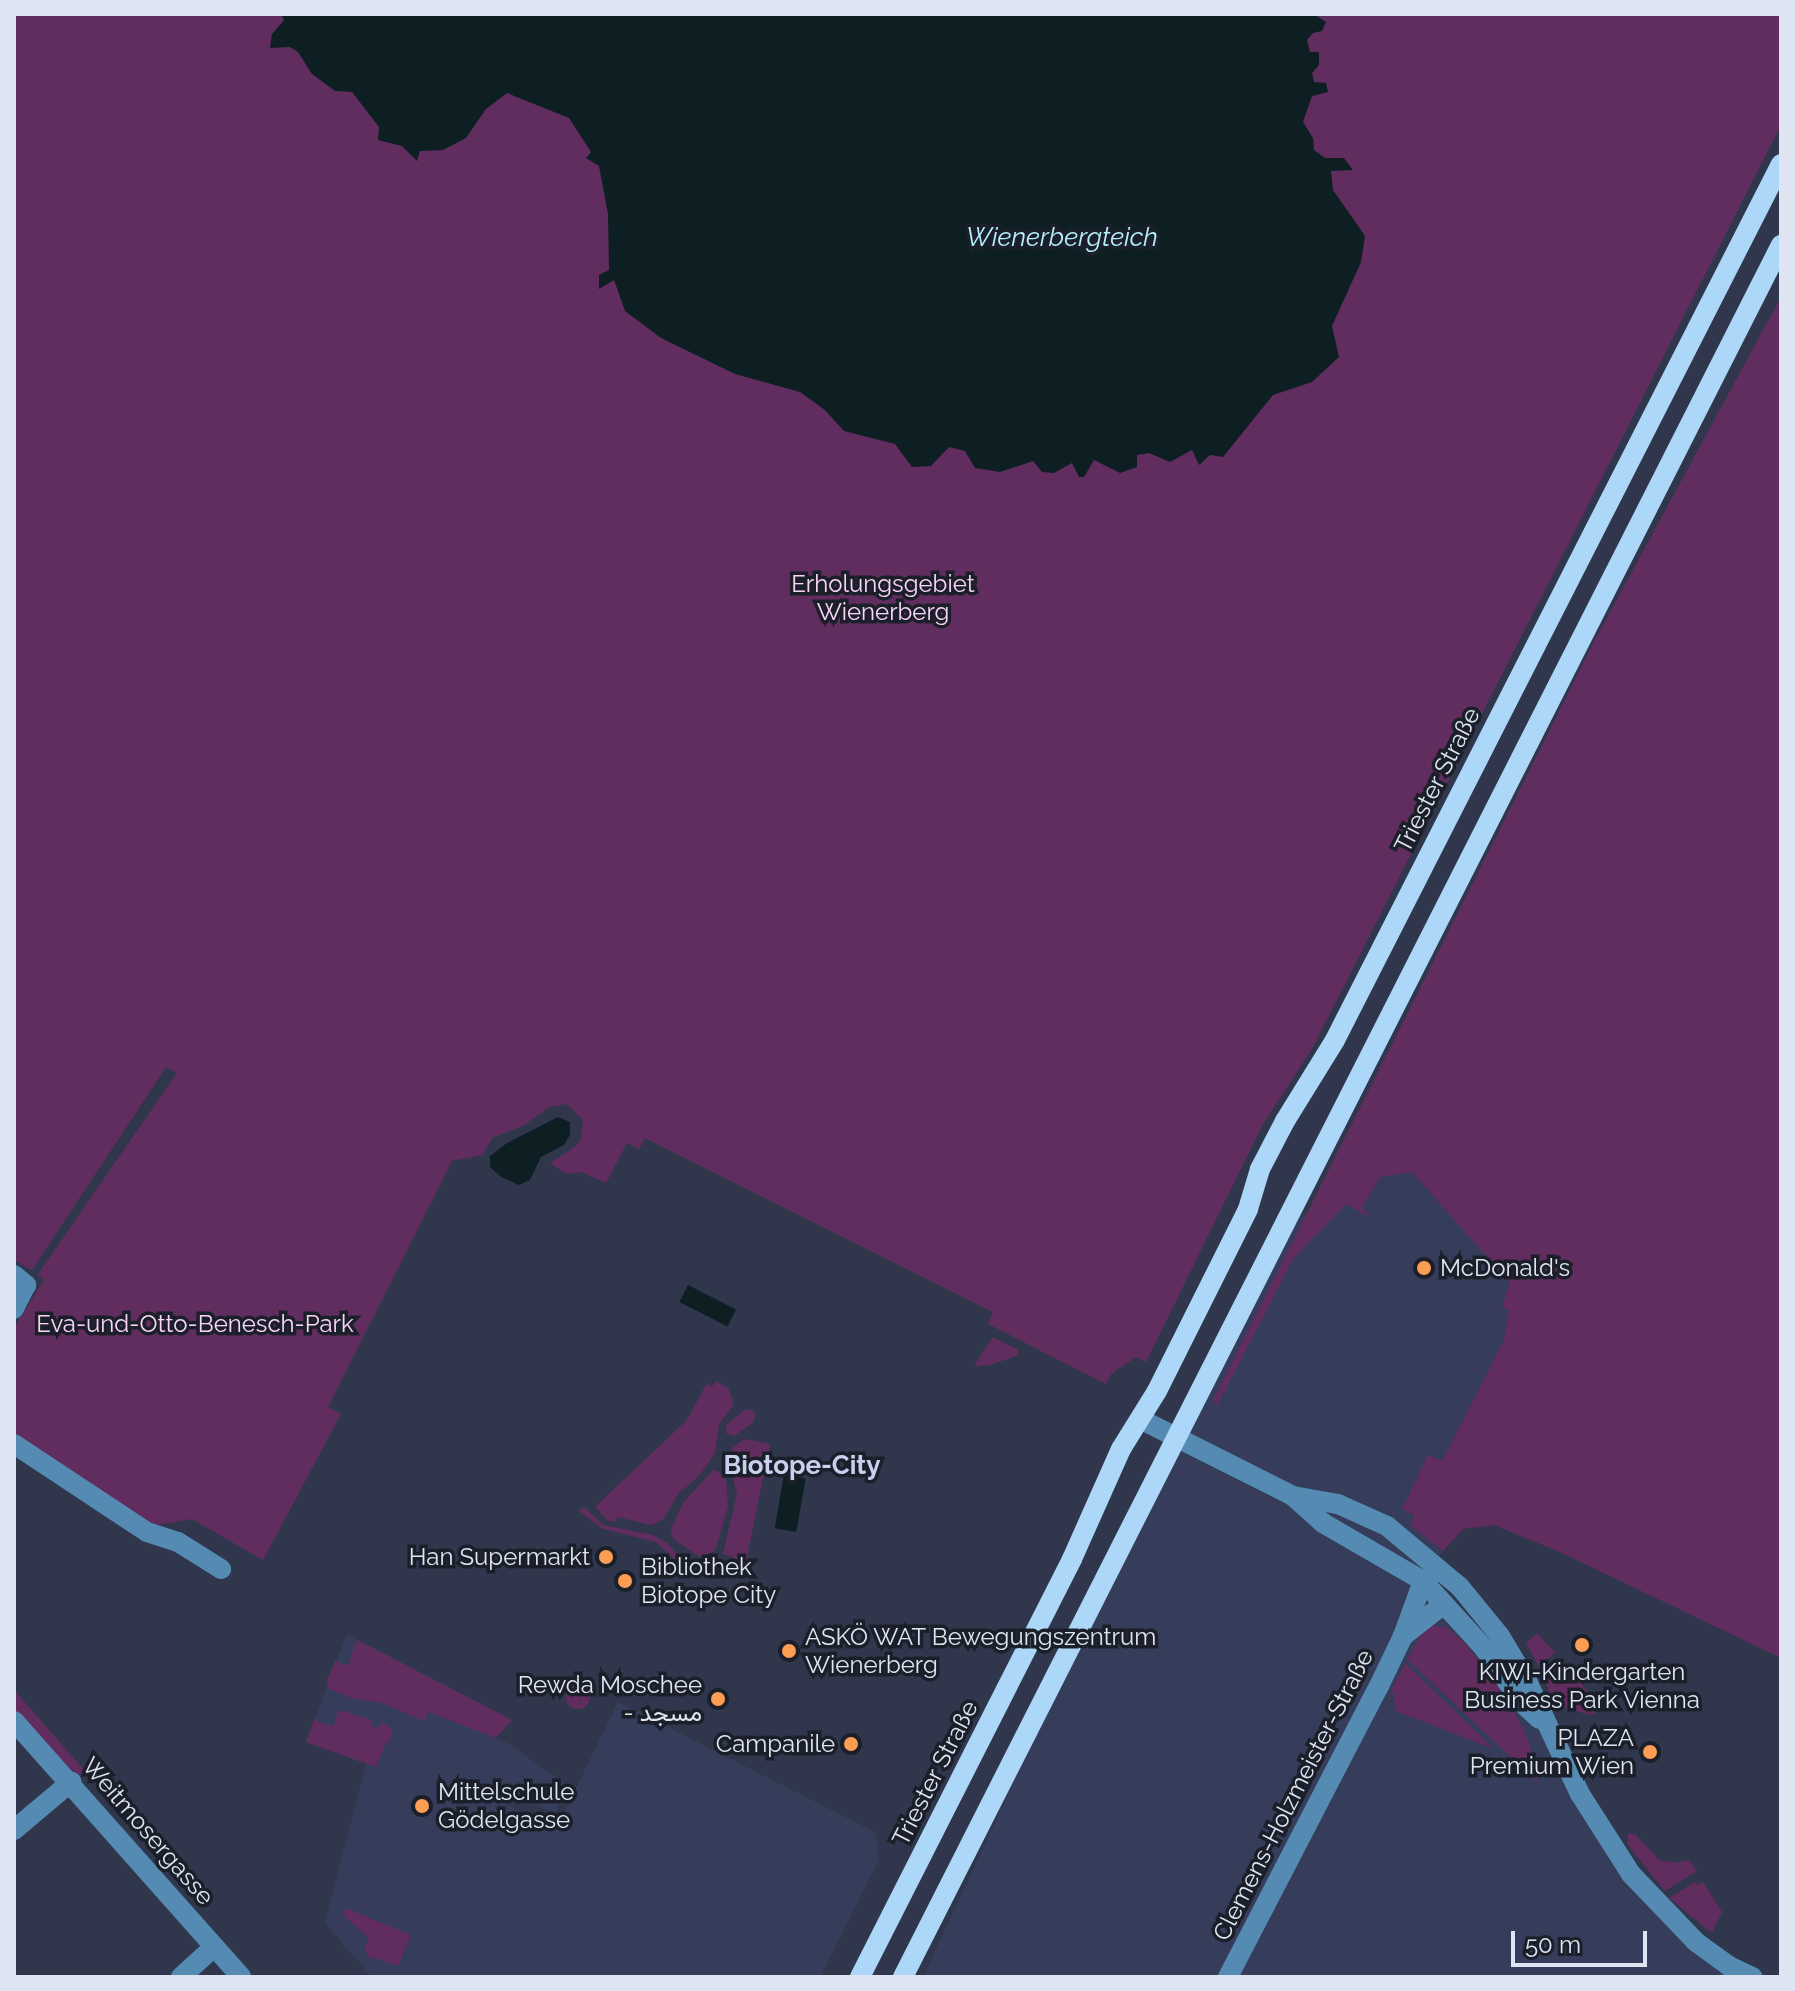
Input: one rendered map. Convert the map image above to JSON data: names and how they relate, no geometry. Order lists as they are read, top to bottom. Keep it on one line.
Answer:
{"streets":{"main road":["Triester Straße"],"street":["Clemens-Holzmeister-Straße","Weitmosergasse"]},"districts":["Biotope-City"],"water":["Wienerbergteich"],"parks":["Erholungsgebiet Wienerberg","Eva-und-Otto-Benesch-Park"],"places":["McDonald's","Han Supermarkt","Bibliothek Biotope City","KIWI-Kindergarten Business Park Vienna","ASKÖ WAT Bewegungszentrum Wienerberg","Rewda Moschee - مسجد","Campanile","PLAZA Premium Wien","Mittelschule Gödelgasse"],"scale_bar":"50 m"}
